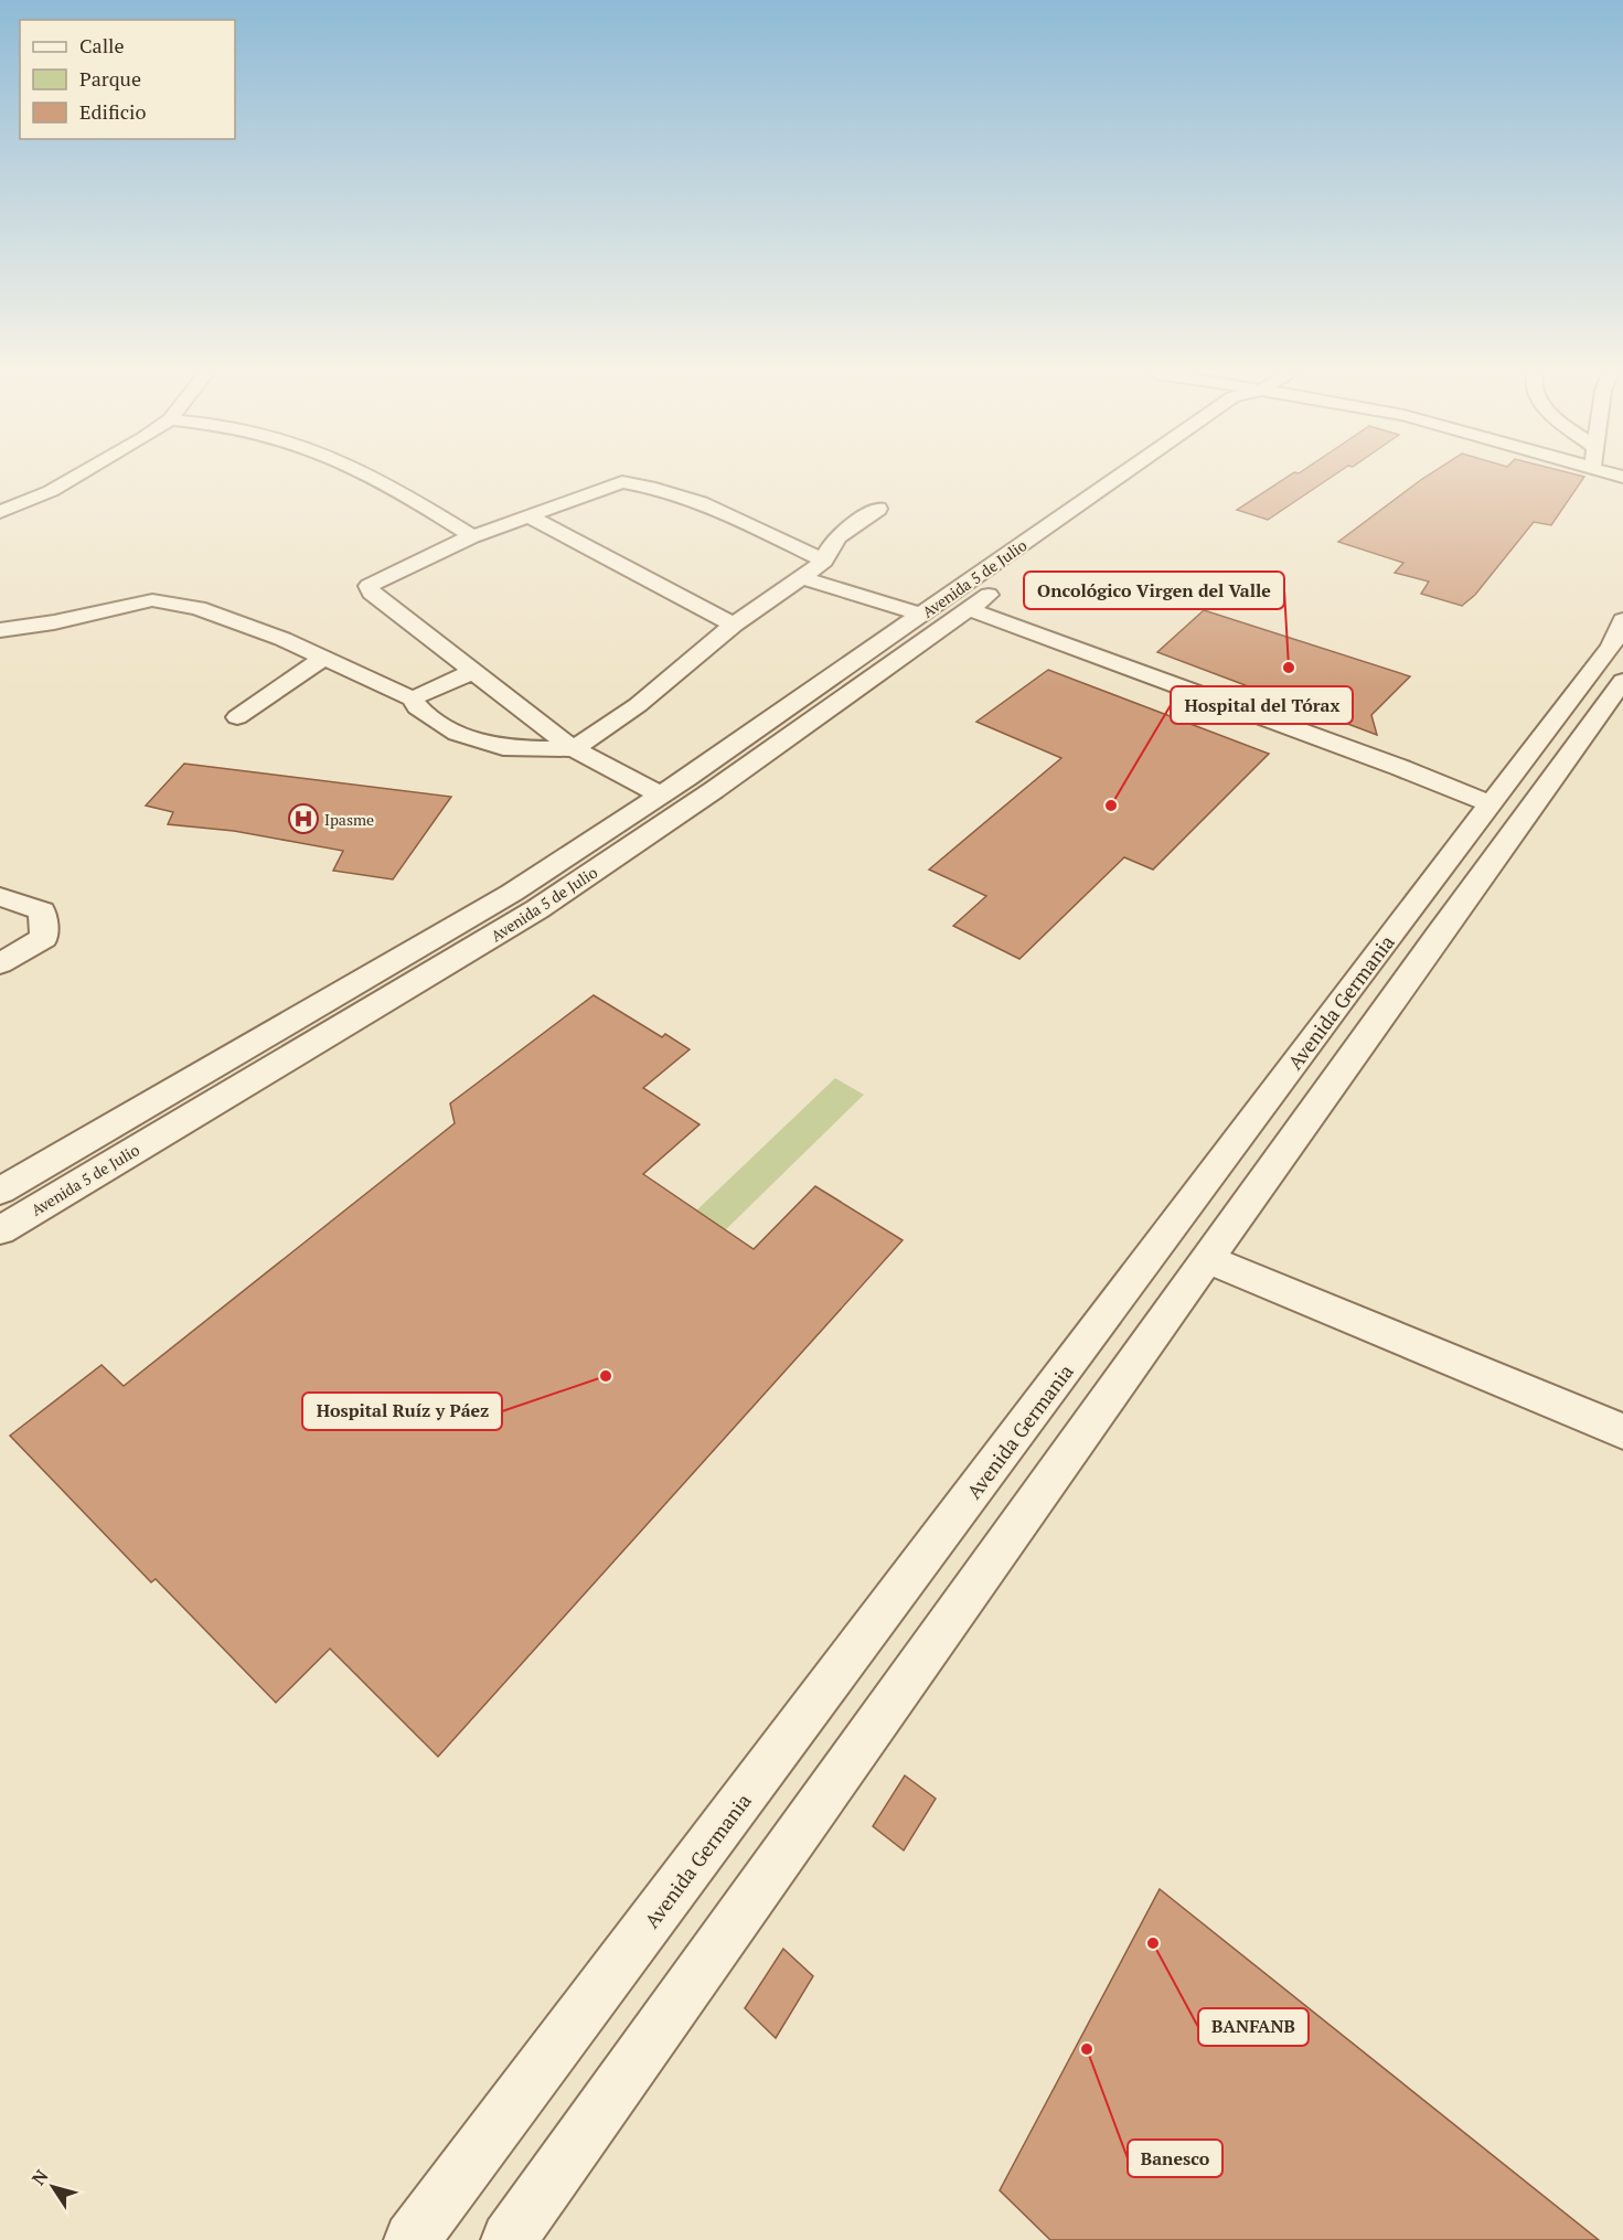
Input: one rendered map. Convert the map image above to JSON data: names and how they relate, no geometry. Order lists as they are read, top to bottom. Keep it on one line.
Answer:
{"streets":{"street":["Avenida 5 de Julio","Avenida Germania"]},"places":{"other":["Oncológico Virgen del Valle","Hospital del Tórax","Hospital Ruíz y Páez","BANFANB","Banesco"],"hospital":["Ipasme"]},"legend":["Calle","Parque","Edificio"],"north":"top left"}
